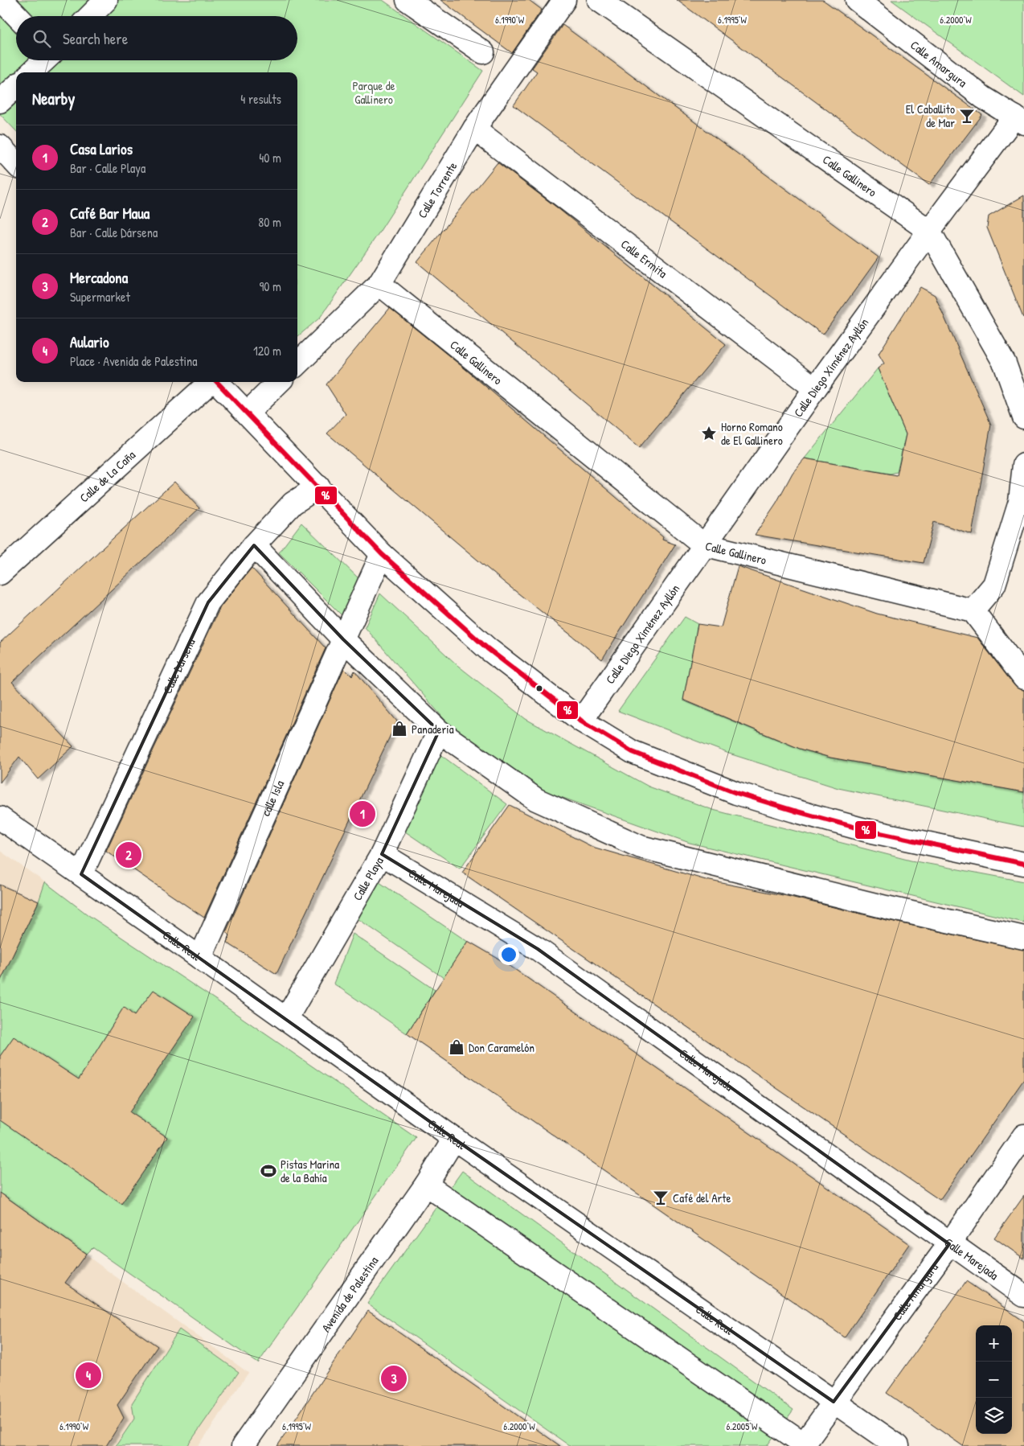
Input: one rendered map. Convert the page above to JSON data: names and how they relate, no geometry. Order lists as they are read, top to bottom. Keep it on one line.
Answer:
{"streets":{"street":["Calle Amargura","Calle Gallinero","Calle Torrente","Calle Ermita","Calle Diego Ximénez Ayllón","Calle de La Caña","Calle Dársena","calle Isla","Calle Playa","Calle Marejada","Calle Real","Avenida de Palestina"]},"crossings":[["Calle Amargura","Calle Diego Ximénez Ayllón"],["Calle Amargura","Calle Marejada"],["Calle Amargura","Calle Real"],["Calle Gallinero","Calle Torrente"],["Calle Gallinero","Calle Diego Ximénez Ayllón"],["Calle Torrente","Calle Ermita"],["Calle Ermita","Calle Diego Ximénez Ayllón"],["Calle Dársena","Calle Real"],["calle Isla","Calle Real"],["Calle Playa","Calle Marejada"],["Calle Playa","Calle Real"],["Calle Real","Avenida de Palestina"]],"parks":["Parque de Gallinero"],"places":{"bar":["El Caballito de Mar","Café del Arte"],"place":["Horno Romano de El Gallinero"],"shop":["Panaderia","Don Caramelón"],"sports":["Pistas Marina de la Bahía"]},"lines":["transit line 96"],"page":{"search":"Search here","heading":["Nearby","4 results"],"list":[{"mark":"1","name":"Casa Larios","note":"Bar · Calle Playa","value":"40 m"},{"mark":"2","name":"Café Bar Maua","note":"Bar · Calle Dársena","value":"80 m"},{"mark":"3","name":"Mercadona","note":"Supermarket","value":"90 m"},{"mark":"4","name":"Aulario","note":"Place · Avenida de Palestina","value":"120 m"}],"pins":["1","2","4","3"],"map_buttons":["+","−"]},"coordinates":["6.1990°W","6.1995°W","6.2000°W","6.2005°W"]}
